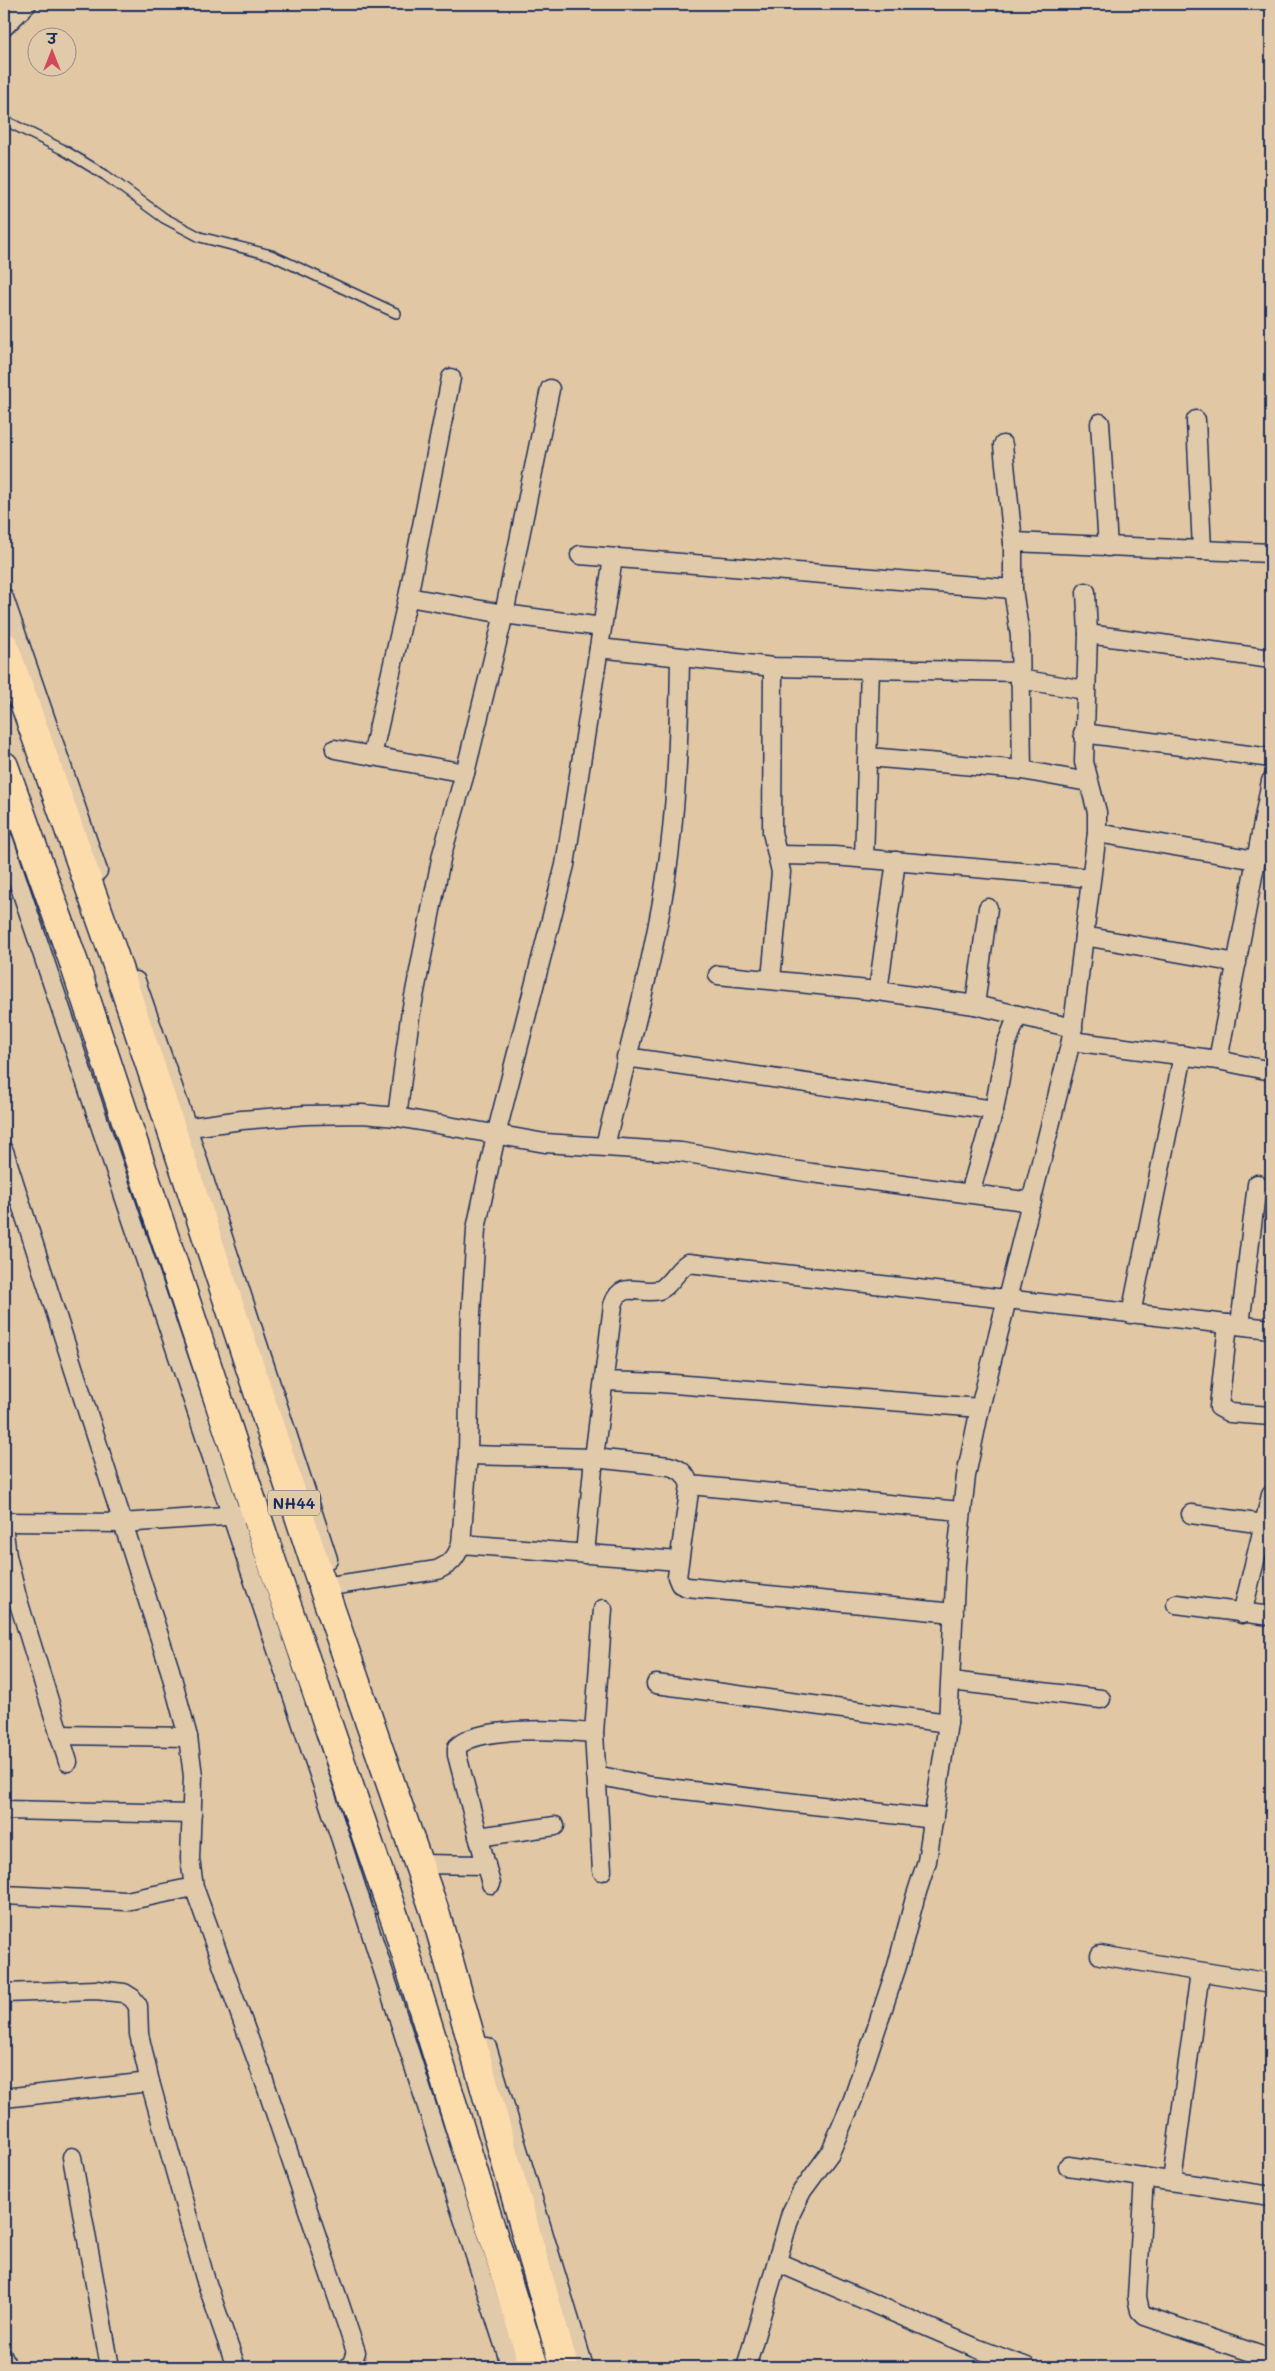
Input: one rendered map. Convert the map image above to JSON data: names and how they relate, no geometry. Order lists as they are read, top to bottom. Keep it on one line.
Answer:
{"streets":{"highway":["NH44"]},"north":"top"}
